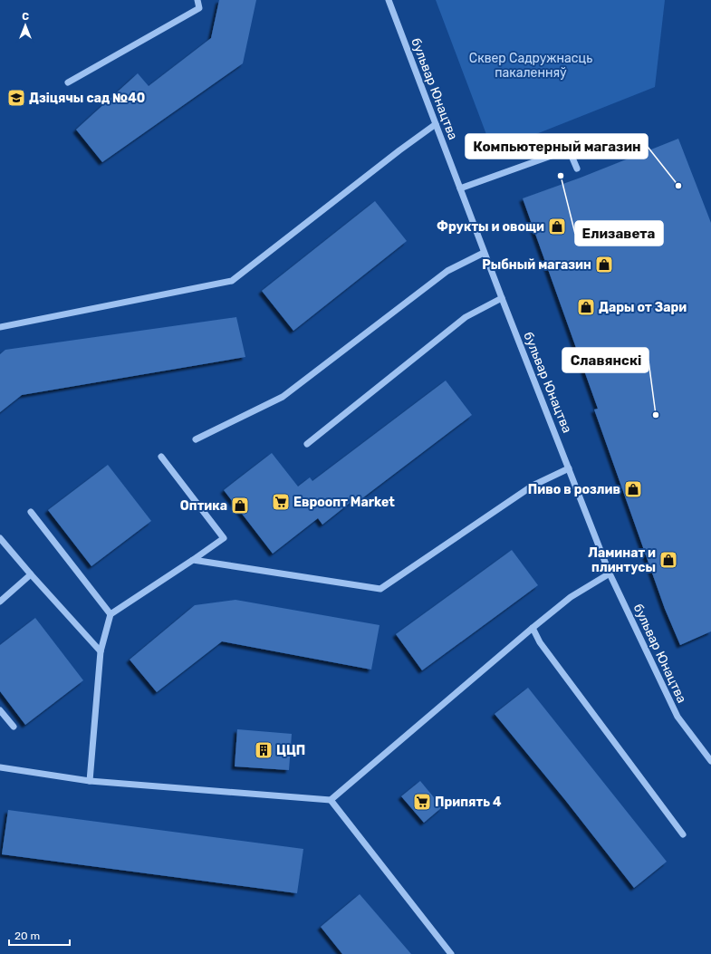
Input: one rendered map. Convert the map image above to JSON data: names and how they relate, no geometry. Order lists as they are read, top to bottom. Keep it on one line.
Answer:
{"streets":{"street":["бульвар Юнацтва"]},"parks":["Сквер Садружнасць пакаленняў"],"places":{"school or university":["Дзіцячы сад №40"],"other":["Елизавета","Компьютерный магазин","Славянскі"],"shop":["Фрукты и овощи","Рыбный магазин","Дары от Зари","Пиво в розлив","Оптика","Ламинат и плинтусы"],"supermarket":["Евроопт Market","Припять 4"],"building":["ЦЦП"]},"scale_bar":"20 m","north":"top"}
